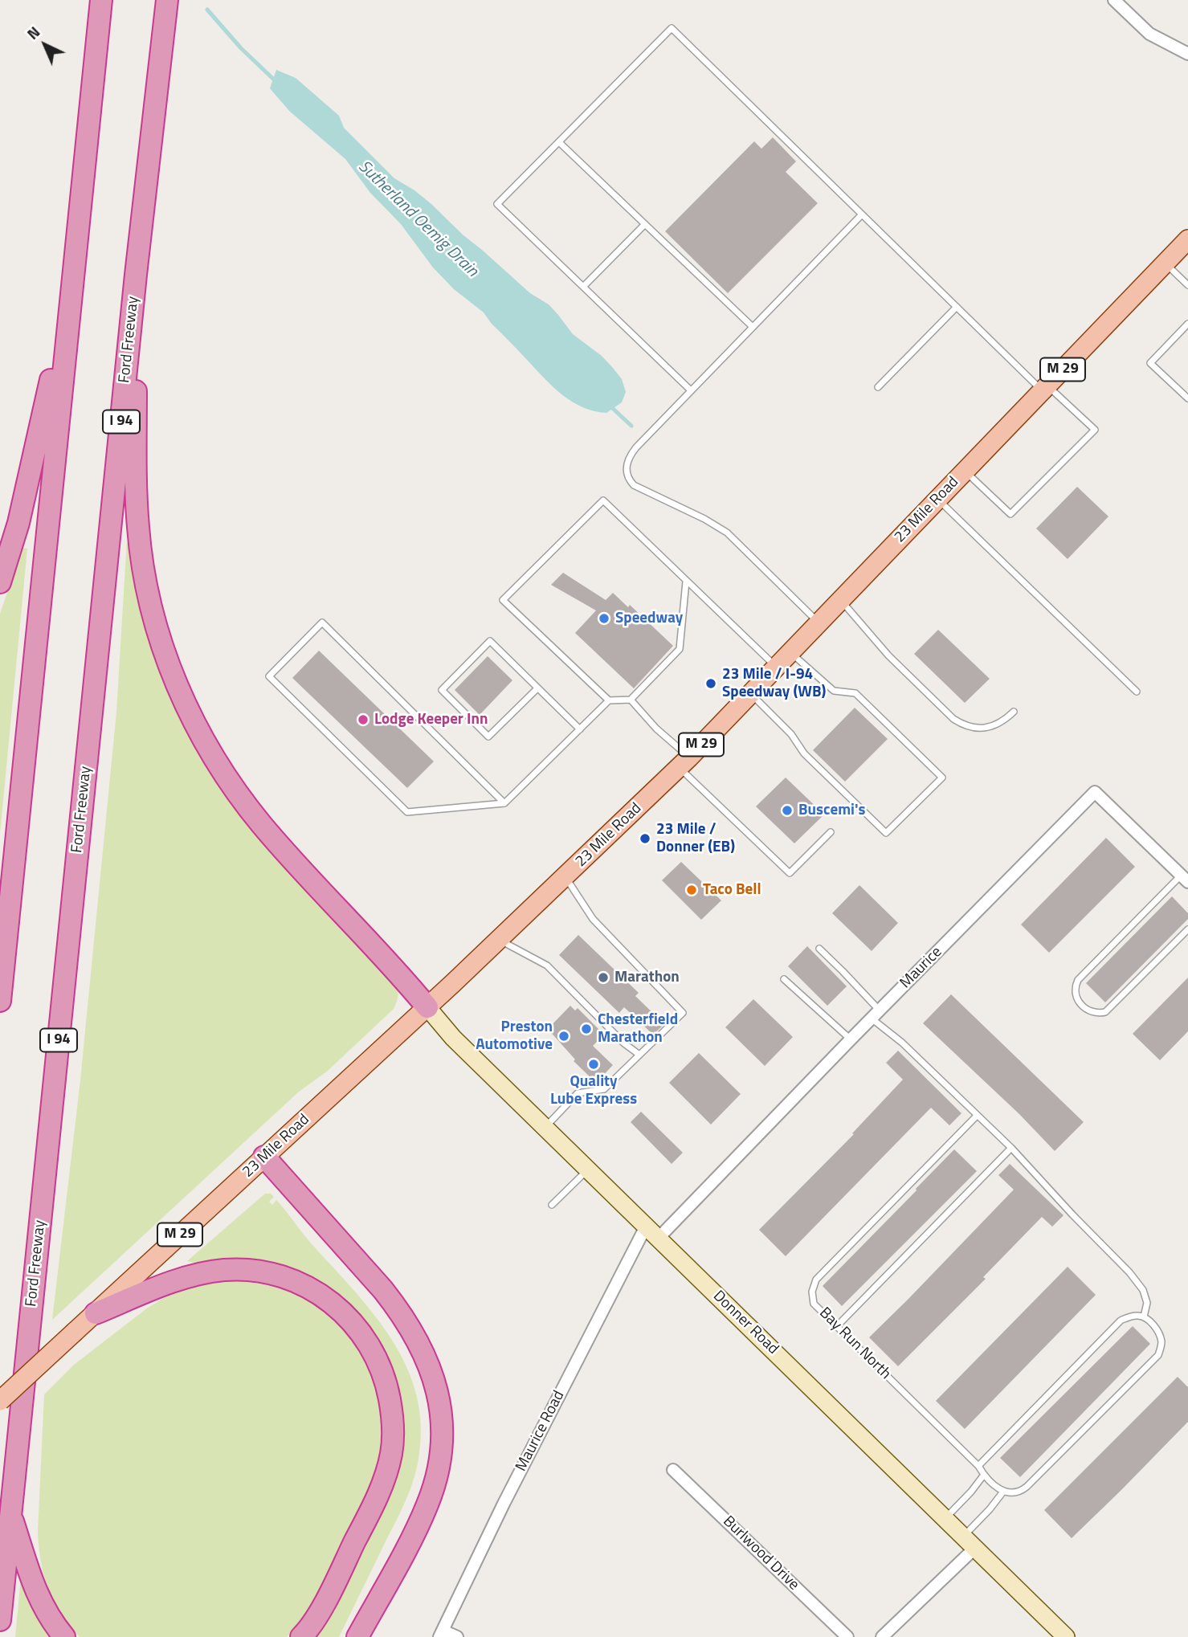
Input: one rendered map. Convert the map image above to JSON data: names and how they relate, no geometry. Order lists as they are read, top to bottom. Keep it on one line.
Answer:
{"streets":{"highway":["Ford Freeway","I 94"],"main road":["M 29","23 Mile Road"],"street":["Maurice","Donner Road","Maurice Road","Burlwood Drive"],"lane":["Bay Run North"]},"crossings":[["23 Mile Road","Donner Road"],["Maurice","Donner Road"],["Maurice","Maurice Road"],["Donner Road","Maurice Road"]],"water":["Sutherland Oemig Drain"],"places":["Speedway","23 Mile / I-94 Speedway (WB)","Lodge Keeper Inn","Buscemi's","23 Mile / Donner (EB)","Taco Bell","Marathon","Chesterfield Marathon","Preston Automotive","Quality Lube Express"],"north":"top left"}
